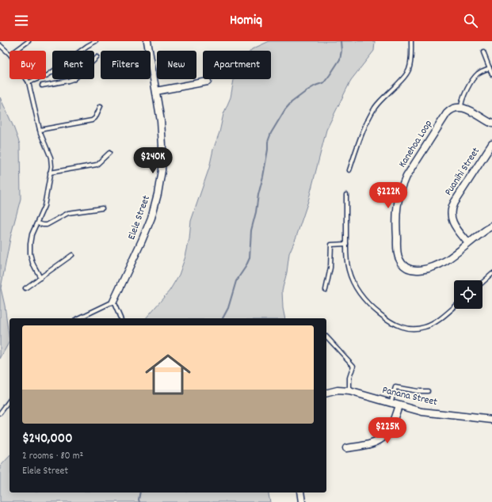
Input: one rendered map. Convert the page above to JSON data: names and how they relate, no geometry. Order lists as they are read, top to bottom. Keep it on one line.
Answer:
{"streets":{"street":["Kanehoa Loop","Puanihi Street","Elele Street","Panana Street"]},"crossings":[["Kanehoa Loop","Puanihi Street"]],"page":{"header":"Homiq","chip":["Buy","Rent","Filters","New","Apartment"],"price":["$240K","$222K","$225K"],"list":[{"name":"$240,000","note":"2 rooms · 80 m² · Elele Street"}]}}
